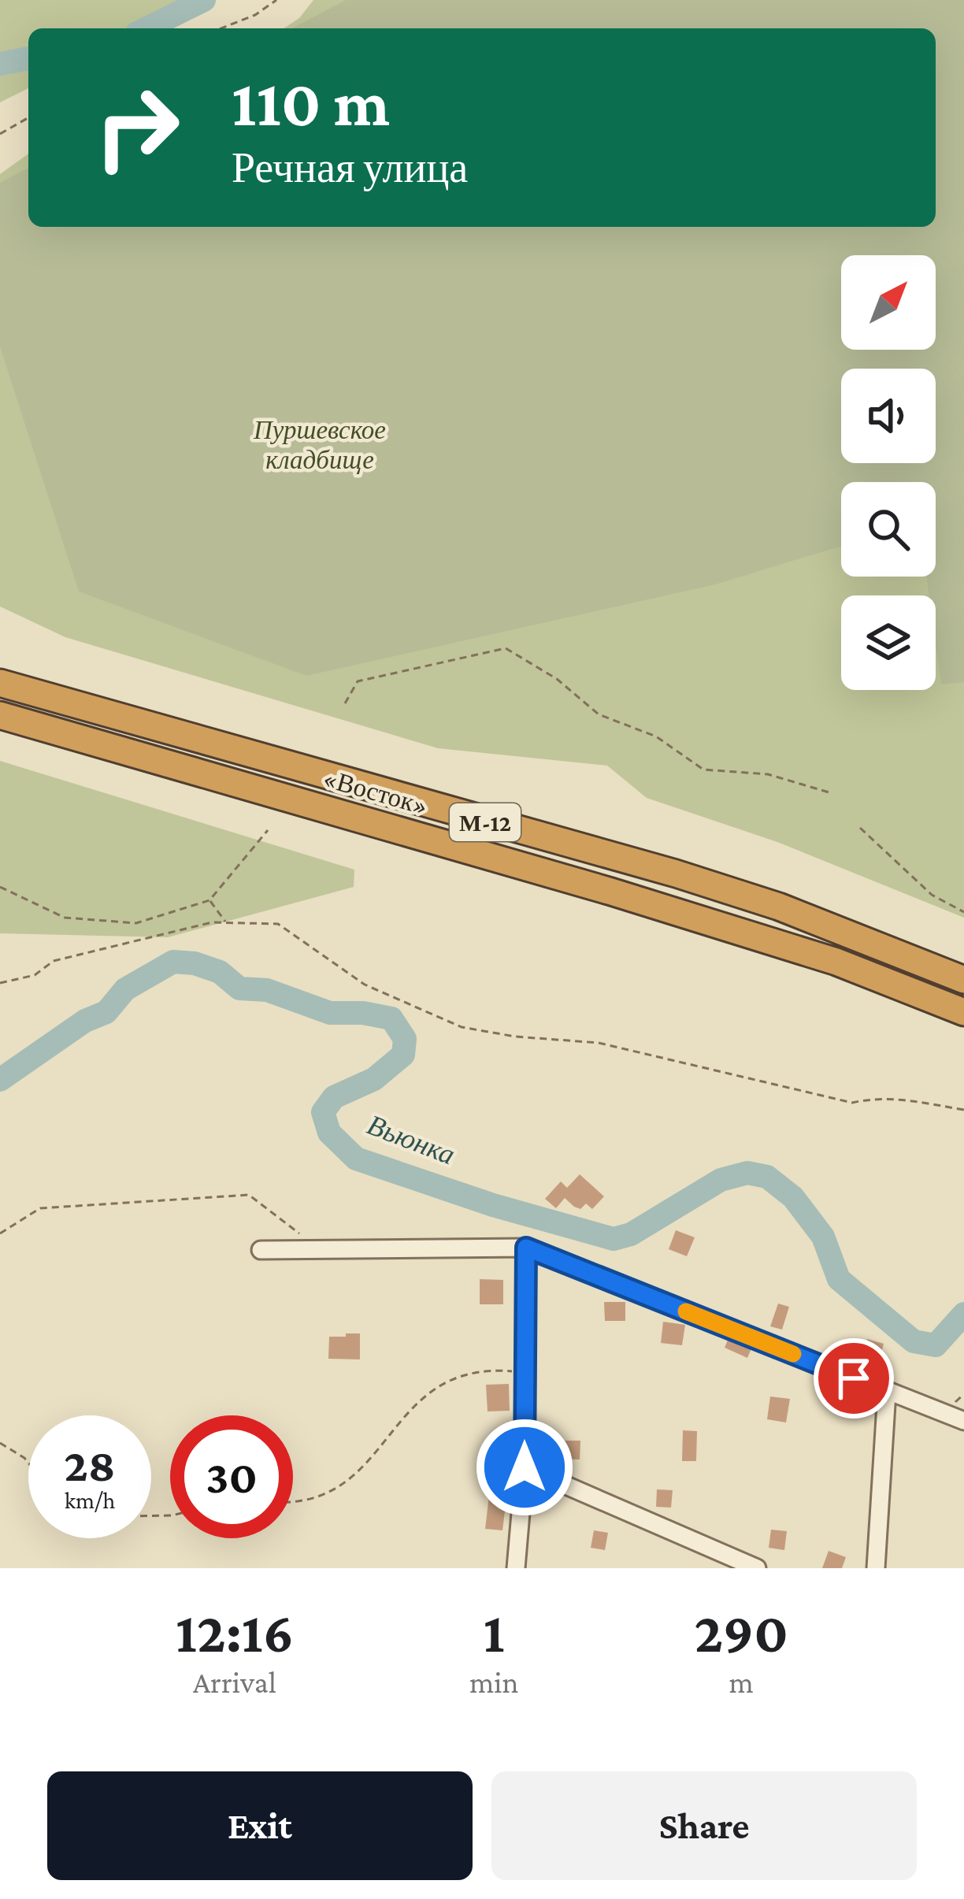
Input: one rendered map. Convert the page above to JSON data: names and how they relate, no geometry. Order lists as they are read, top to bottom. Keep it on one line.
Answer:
{"streets":{"highway":["«Восток»","М-12"]},"water":["Вьюнка"],"parks":["Пуршевское кладбище"],"north":"top right","page":{"turn":["110 m","Речная улица"],"speed":"28 km/h","limit":"30","eta":["12:16","Arrival","1","min","290","m"],"buttons":["Exit","Share"]}}
